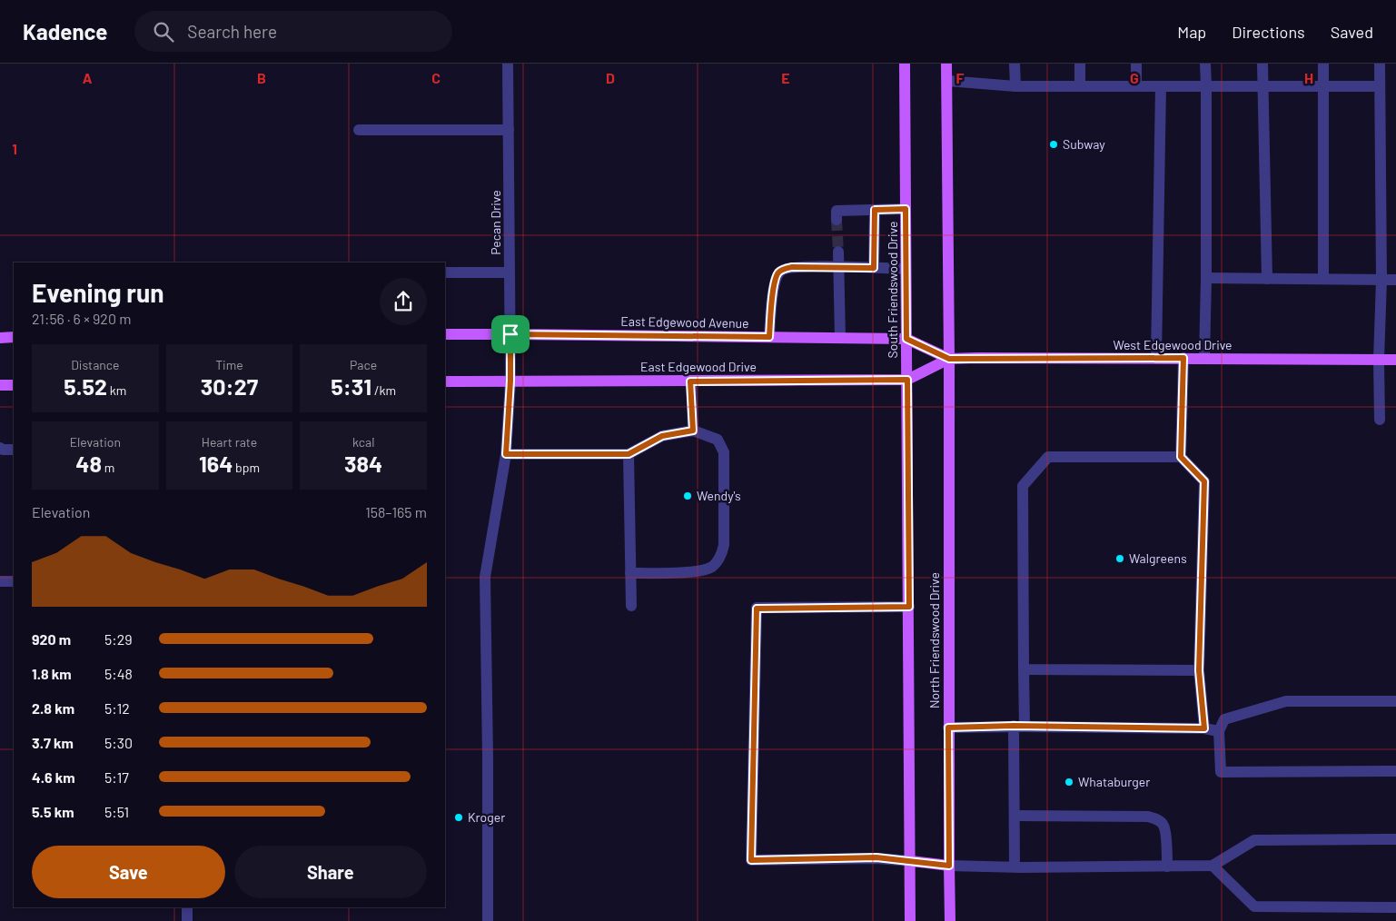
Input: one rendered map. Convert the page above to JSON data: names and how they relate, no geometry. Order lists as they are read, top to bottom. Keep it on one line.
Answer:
{"streets":{"main road":["South Friendswood Drive","East Edgewood Avenue","West Edgewood Drive","East Edgewood Drive","North Friendswood Drive"],"street":["Pecan Drive"]},"crossings":[["Pecan Drive","East Edgewood Avenue"],["Pecan Drive","East Edgewood Drive"],["South Friendswood Drive","East Edgewood Avenue"],["South Friendswood Drive","East Edgewood Drive"],["South Friendswood Drive","North Friendswood Drive"],["East Edgewood Avenue","West Edgewood Drive"],["East Edgewood Avenue","East Edgewood Drive"],["East Edgewood Avenue","North Friendswood Drive"],["West Edgewood Drive","East Edgewood Drive"],["West Edgewood Drive","North Friendswood Drive"],["East Edgewood Drive","North Friendswood Drive"]],"places":["Subway","Wendy's","Walgreens","Whataburger","Kroger"],"page":{"header":"Kadence","search":"Search here","nav":["Map","Directions","Saved"],"heading":["Evening run","21:56 · 6 × 920 m"],"stats":[["Distance","5.52 km"],["Time","30:27"],["Pace","5:31 /km"],["Elevation","48 m"],["Heart rate","164 bpm"],["kcal","384"]],"chart":["Elevation","158–165 m"],"list":[{"name":"920 m","note":"5:29"},{"name":"1.8 km","note":"5:48"},{"name":"2.8 km","note":"5:12"},{"name":"3.7 km","note":"5:30"},{"name":"4.6 km","note":"5:17"},{"name":"5.5 km","note":"5:51"}],"buttons":["Save","Share"]},"grid":{"columns":["A","B","C","D","E","F","G","H"],"rows":["1"]}}
